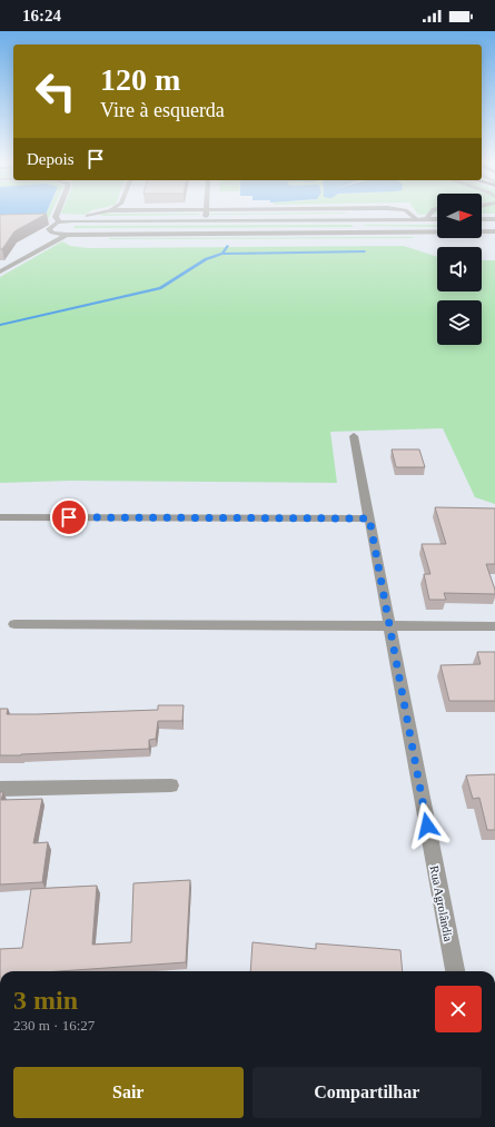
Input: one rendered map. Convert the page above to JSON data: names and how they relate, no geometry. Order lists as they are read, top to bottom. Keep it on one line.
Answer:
{"streets":{"street":["Rua Agrolândia"]},"north":"right","page":{"status":"16:24","turn":["120 m","Vire à esquerda"],"then":"Depois","heading":["3 min","230 m · 16:27"],"buttons":["Sair","Compartilhar"]}}
